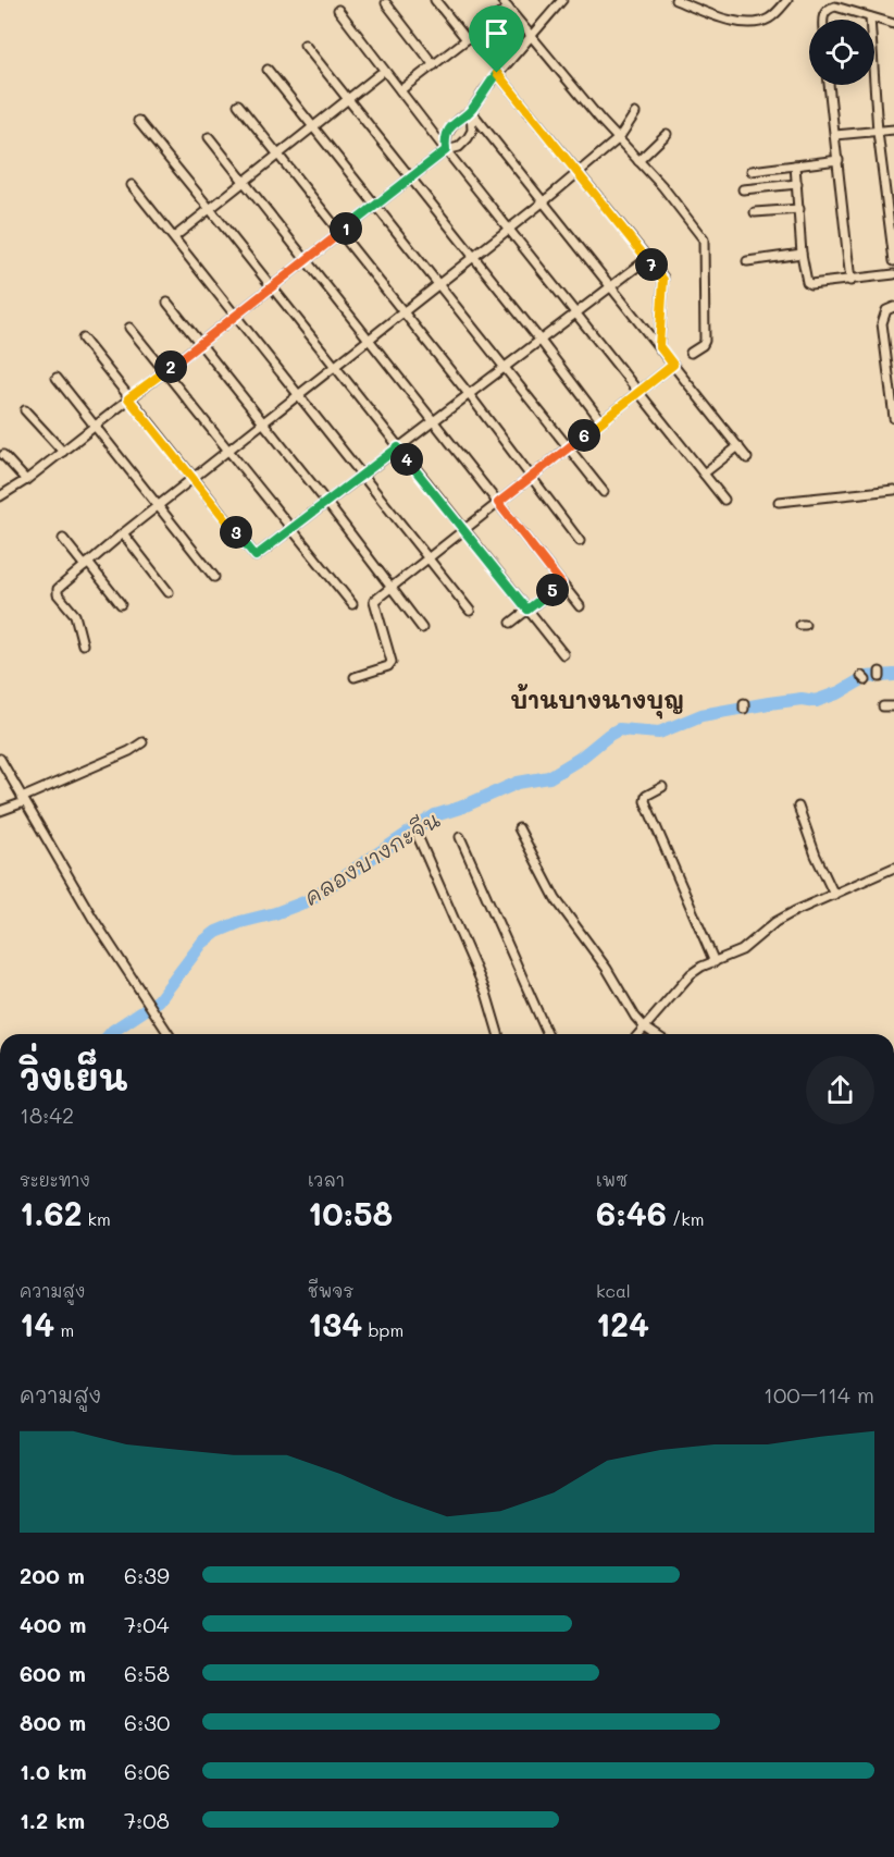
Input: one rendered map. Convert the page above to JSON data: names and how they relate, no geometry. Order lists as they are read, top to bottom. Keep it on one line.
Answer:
{"districts":["บ้านบางนางบุญ"],"water":["คลองบางกะจีน"],"page":{"pins":["1","7","2","6","4","3","5"],"heading":["วิ่งเย็น","18:42"],"stats":[["ระยะทาง","1.62 km"],["เวลา","10:58"],["เพซ","6:46 /km"],["ความสูง","14 m"],["ชีพจร","134 bpm"],["kcal","124"]],"chart":["ความสูง","100–114 m"],"list":[{"name":"200 m","note":"6:39"},{"name":"400 m","note":"7:04"},{"name":"600 m","note":"6:58"},{"name":"800 m","note":"6:30"},{"name":"1.0 km","note":"6:06"},{"name":"1.2 km","note":"7:08"}]}}
